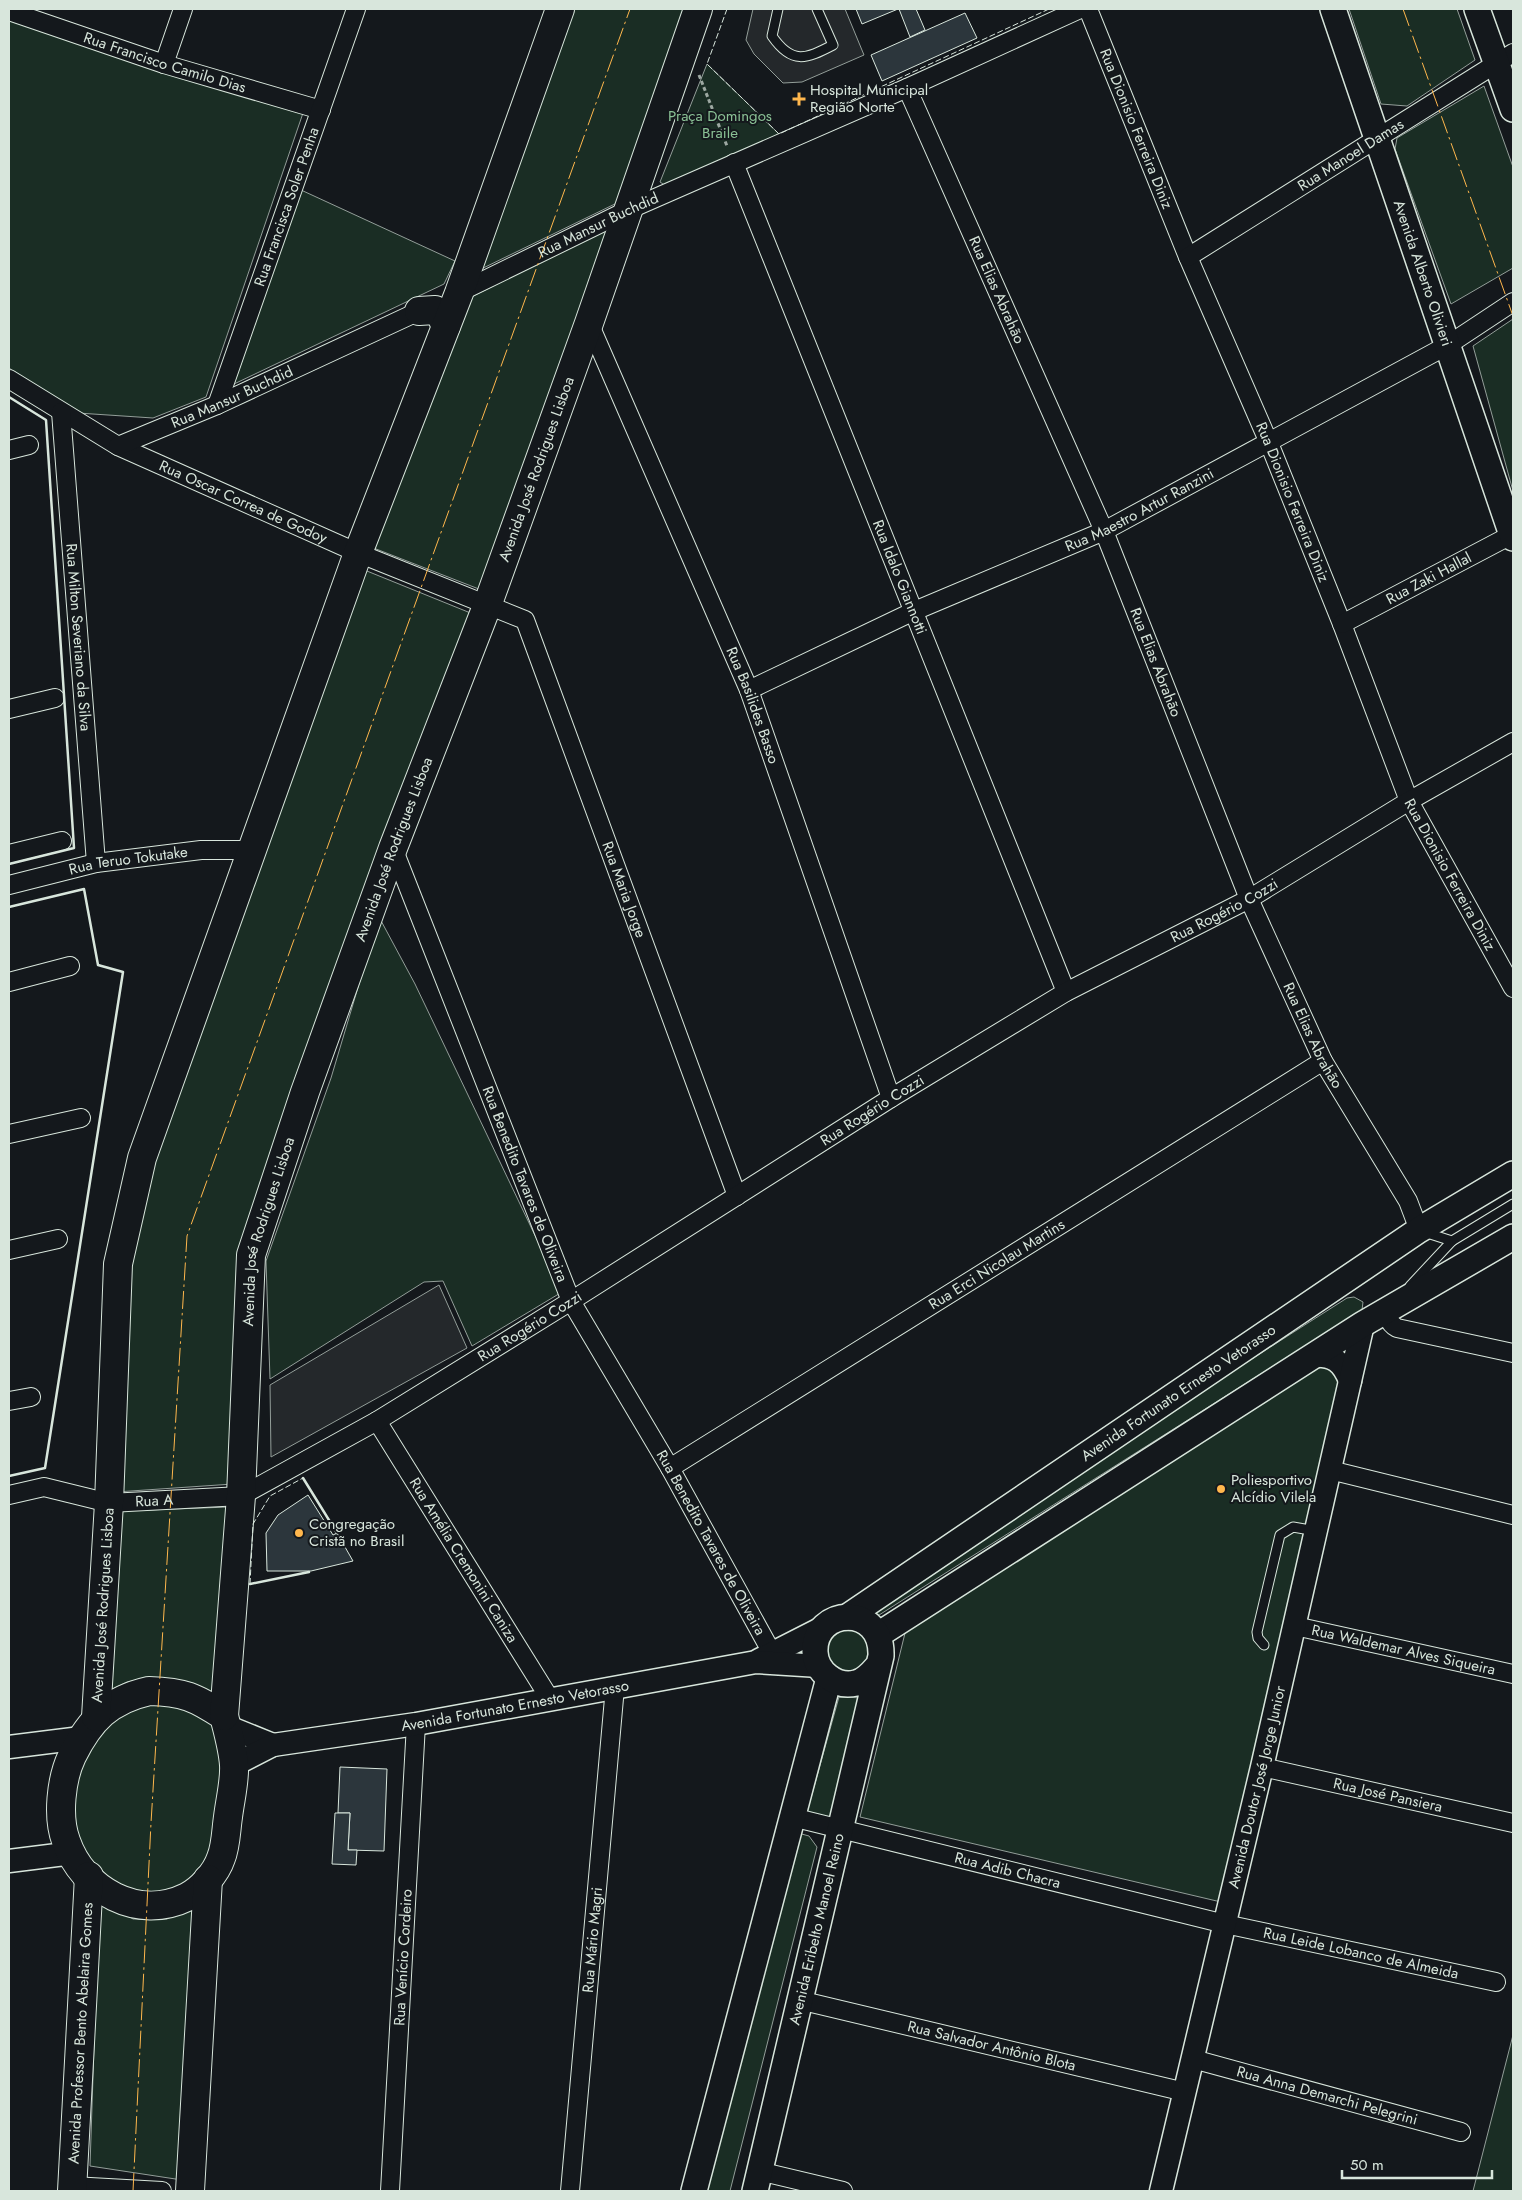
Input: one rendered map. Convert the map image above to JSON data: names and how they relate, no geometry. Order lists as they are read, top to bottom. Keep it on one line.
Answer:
{"streets":{"main road":["Avenida Alberto Olivieri","Avenida José Rodrigues Lisboa","Avenida Fortunato Ernesto Vetorasso","Avenida Eribelto Manoel Reino","Avenida Professor Bento Abelaira Gomes"],"street":["Rua Francisco Camilo Dias","Rua Dionisio Ferreira Diniz","Rua Manoel Damas","Rua Francisca Soler Penha","Rua Mansur Buchdid","Rua Elias Abrahão","Rua Oscar Correa de Godoy","Rua Maestro Artur Ranzini","Rua Idalo Giannotti","Rua Zaki Hallal","Rua Milton Severiano da Silva","Rua Basilides Basso","Rua Teruo Tokutake","Rua Maria Jorge","Rua Rogério Cozzi","Rua Benedito Tavares de Oliveira","Rua Erci Nicolau Martins","Rua A","Rua Amélia Cremonini Caniza","Rua Waldemar Alves Siqueira","Avenida Doutor José Jorge Junior","Rua José Pansiera","Rua Adib Chacra","Rua Mário Magri","Rua Leide Lobanco de Almeida","Rua Venício Cordeiro","Rua Salvador Antônio Blota","Rua Anna Demarchi Pelegrini"]},"crossings":[["Rua Francisco Camilo Dias","Rua Francisca Soler Penha"],["Rua Dionisio Ferreira Diniz","Rua Manoel Damas"],["Rua Dionisio Ferreira Diniz","Rua Maestro Artur Ranzini"],["Rua Dionisio Ferreira Diniz","Rua Zaki Hallal"],["Rua Dionisio Ferreira Diniz","Rua Rogério Cozzi"],["Rua Manoel Damas","Avenida Alberto Olivieri"],["Rua Francisca Soler Penha","Rua Mansur Buchdid"],["Rua Mansur Buchdid","Rua Elias Abrahão"],["Rua Mansur Buchdid","Avenida José Rodrigues Lisboa"],["Rua Mansur Buchdid","Rua Oscar Correa de Godoy"],["Rua Mansur Buchdid","Rua Idalo Giannotti"],["Avenida Alberto Olivieri","Rua Maestro Artur Ranzini"],["Avenida Alberto Olivieri","Rua Zaki Hallal"],["Rua Elias Abrahão","Rua Maestro Artur Ranzini"],["Rua Elias Abrahão","Rua Rogério Cozzi"],["Rua Elias Abrahão","Rua Erci Nicolau Martins"],["Rua Elias Abrahão","Avenida Fortunato Ernesto Vetorasso"],["Avenida José Rodrigues Lisboa","Rua Oscar Correa de Godoy"],["Avenida José Rodrigues Lisboa","Rua Basilides Basso"],["Avenida José Rodrigues Lisboa","Rua Teruo Tokutake"],["Avenida José Rodrigues Lisboa","Rua Maria Jorge"],["Avenida José Rodrigues Lisboa","Rua Rogério Cozzi"],["Avenida José Rodrigues Lisboa","Rua Benedito Tavares de Oliveira"],["Avenida José Rodrigues Lisboa","Avenida Fortunato Ernesto Vetorasso"],["Avenida José Rodrigues Lisboa","Rua A"],["Rua Oscar Correa de Godoy","Rua Milton Severiano da Silva"],["Rua Oscar Correa de Godoy","Rua Maria Jorge"],["Rua Maestro Artur Ranzini","Rua Idalo Giannotti"],["Rua Maestro Artur Ranzini","Rua Basilides Basso"],["Rua Idalo Giannotti","Rua Rogério Cozzi"],["Rua Milton Severiano da Silva","Rua Teruo Tokutake"],["Rua Basilides Basso","Rua Rogério Cozzi"],["Rua Maria Jorge","Rua Rogério Cozzi"],["Rua Rogério Cozzi","Rua Benedito Tavares de Oliveira"],["Rua Rogério Cozzi","Rua A"],["Rua Rogério Cozzi","Rua Amélia Cremonini Caniza"],["Rua Benedito Tavares de Oliveira","Rua Erci Nicolau Martins"],["Rua Benedito Tavares de Oliveira","Avenida Fortunato Ernesto Vetorasso"],["Avenida Fortunato Ernesto Vetorasso","Rua Amélia Cremonini Caniza"],["Avenida Fortunato Ernesto Vetorasso","Avenida Eribelto Manoel Reino"],["Avenida Fortunato Ernesto Vetorasso","Rua Mário Magri"],["Avenida Fortunato Ernesto Vetorasso","Rua Venício Cordeiro"],["Rua Waldemar Alves Siqueira","Avenida Doutor José Jorge Junior"],["Avenida Doutor José Jorge Junior","Rua José Pansiera"],["Avenida Doutor José Jorge Junior","Rua Adib Chacra"],["Avenida Doutor José Jorge Junior","Rua Leide Lobanco de Almeida"],["Avenida Doutor José Jorge Junior","Rua Salvador Antônio Blota"],["Avenida Doutor José Jorge Junior","Rua Anna Demarchi Pelegrini"],["Rua Adib Chacra","Avenida Eribelto Manoel Reino"],["Rua Adib Chacra","Rua Leide Lobanco de Almeida"],["Avenida Eribelto Manoel Reino","Rua Salvador Antônio Blota"]],"parks":["Praça Domingos Braile"],"places":{"health":["Hospital Municipal Região Norte"],"other":["Poliesportivo Alcídio Vilela","Congregação Cristã no Brasil"]},"scale_bar":"50 m"}
